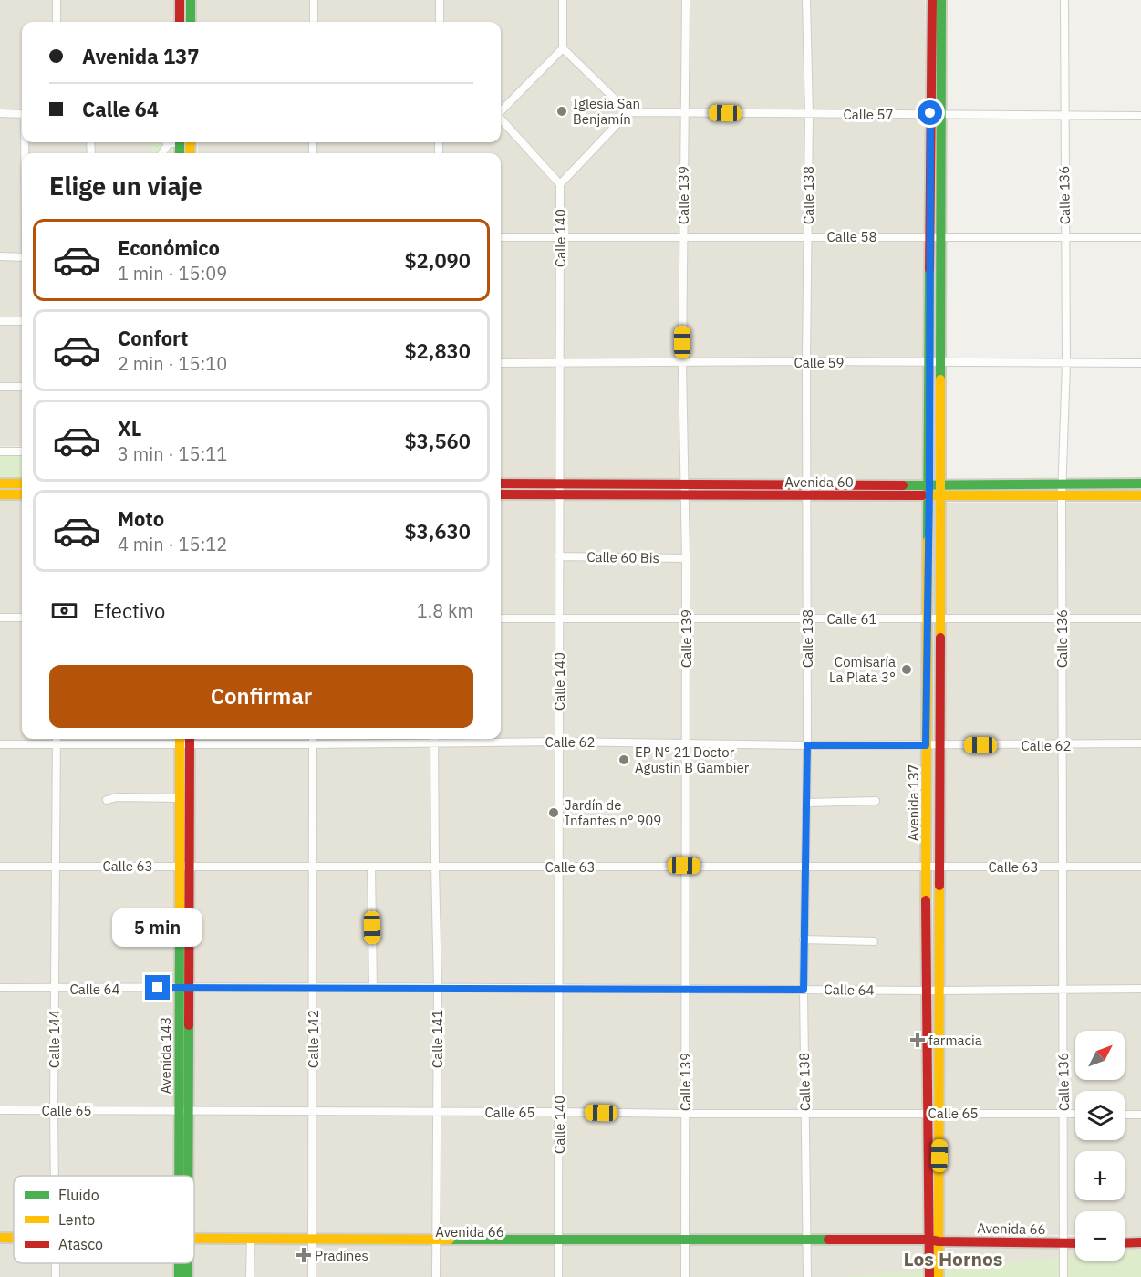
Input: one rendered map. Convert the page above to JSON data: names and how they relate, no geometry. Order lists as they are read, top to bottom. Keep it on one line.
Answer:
{"streets":{"main road":["Avenida 60","Avenida 137","Avenida 143","Avenida 66"],"street":["Calle 57","Calle 139","Calle 138","Calle 136","Calle 58","Calle 140","Calle 59","Calle 60 Bis","Calle 61","Calle 62","Calle 63","Calle 64","Calle 144","Calle 142","Calle 141","Calle 65"]},"crossings":[["Calle 57","Calle 139"],["Calle 57","Calle 138"],["Calle 57","Calle 136"],["Calle 57","Avenida 137"],["Calle 139","Calle 58"],["Calle 139","Calle 59"],["Calle 139","Avenida 60"],["Calle 139","Calle 60 Bis"],["Calle 139","Calle 61"],["Calle 139","Calle 62"],["Calle 139","Calle 63"],["Calle 139","Calle 64"],["Calle 139","Calle 65"],["Calle 139","Avenida 66"],["Calle 138","Calle 58"],["Calle 138","Calle 59"],["Calle 138","Avenida 60"],["Calle 138","Calle 61"],["Calle 138","Calle 62"],["Calle 138","Calle 63"],["Calle 138","Calle 64"],["Calle 138","Calle 65"],["Calle 138","Avenida 66"],["Calle 136","Calle 58"],["Calle 136","Calle 59"],["Calle 136","Avenida 60"],["Calle 136","Calle 61"],["Calle 136","Calle 62"],["Calle 136","Calle 63"],["Calle 136","Calle 64"],["Calle 136","Calle 65"],["Calle 136","Avenida 66"],["Calle 58","Calle 140"],["Calle 58","Avenida 137"],["Calle 140","Calle 59"],["Calle 140","Avenida 60"],["Calle 140","Calle 60 Bis"],["Calle 140","Calle 61"],["Calle 140","Calle 62"],["Calle 140","Calle 63"],["Calle 140","Calle 64"],["Calle 140","Calle 65"],["Calle 140","Avenida 66"],["Calle 59","Avenida 137"],["Avenida 60","Avenida 137"],["Calle 61","Avenida 137"],["Calle 62","Avenida 137"],["Calle 62","Calle 144"],["Calle 62","Calle 142"],["Calle 62","Calle 141"],["Calle 62","Avenida 143"],["Avenida 137","Calle 63"],["Avenida 137","Calle 64"],["Avenida 137","Calle 65"],["Avenida 137","Avenida 66"],["Calle 63","Calle 144"],["Calle 63","Calle 142"],["Calle 63","Calle 141"],["Calle 63","Avenida 143"],["Calle 64","Calle 144"],["Calle 64","Calle 142"],["Calle 64","Calle 141"],["Calle 64","Avenida 143"],["Calle 144","Calle 65"],["Calle 142","Calle 65"],["Calle 142","Avenida 66"],["Calle 141","Calle 65"],["Calle 141","Avenida 66"],["Avenida 143","Calle 65"]],"districts":["Los Hornos"],"places":{"other":["Iglesia San Benjamín","Comisaría La Plata 3°","EP N° 21 Doctor Agustin B Gambier","Jardín de Infantes n° 909"],"health":["farmacia","Pradines"]},"legend":["Fluido","Lento","Atasco"],"north":"top right","page":{"banner":["Avenida 137","Calle 64"],"heading":"Elige un viaje","list":[{"name":"Económico","note":"1 min · 15:09","value":"$2,090"},{"name":"Confort","note":"2 min · 15:10","value":"$2,830"},{"name":"XL","note":"3 min · 15:11","value":"$3,560"},{"name":"Moto","note":"4 min · 15:12","value":"$3,630"}],"pay":["Efectivo","1.8 km"],"buttons":"Confirmar","bubble":"5 min","map_buttons":["+","−"]}}
